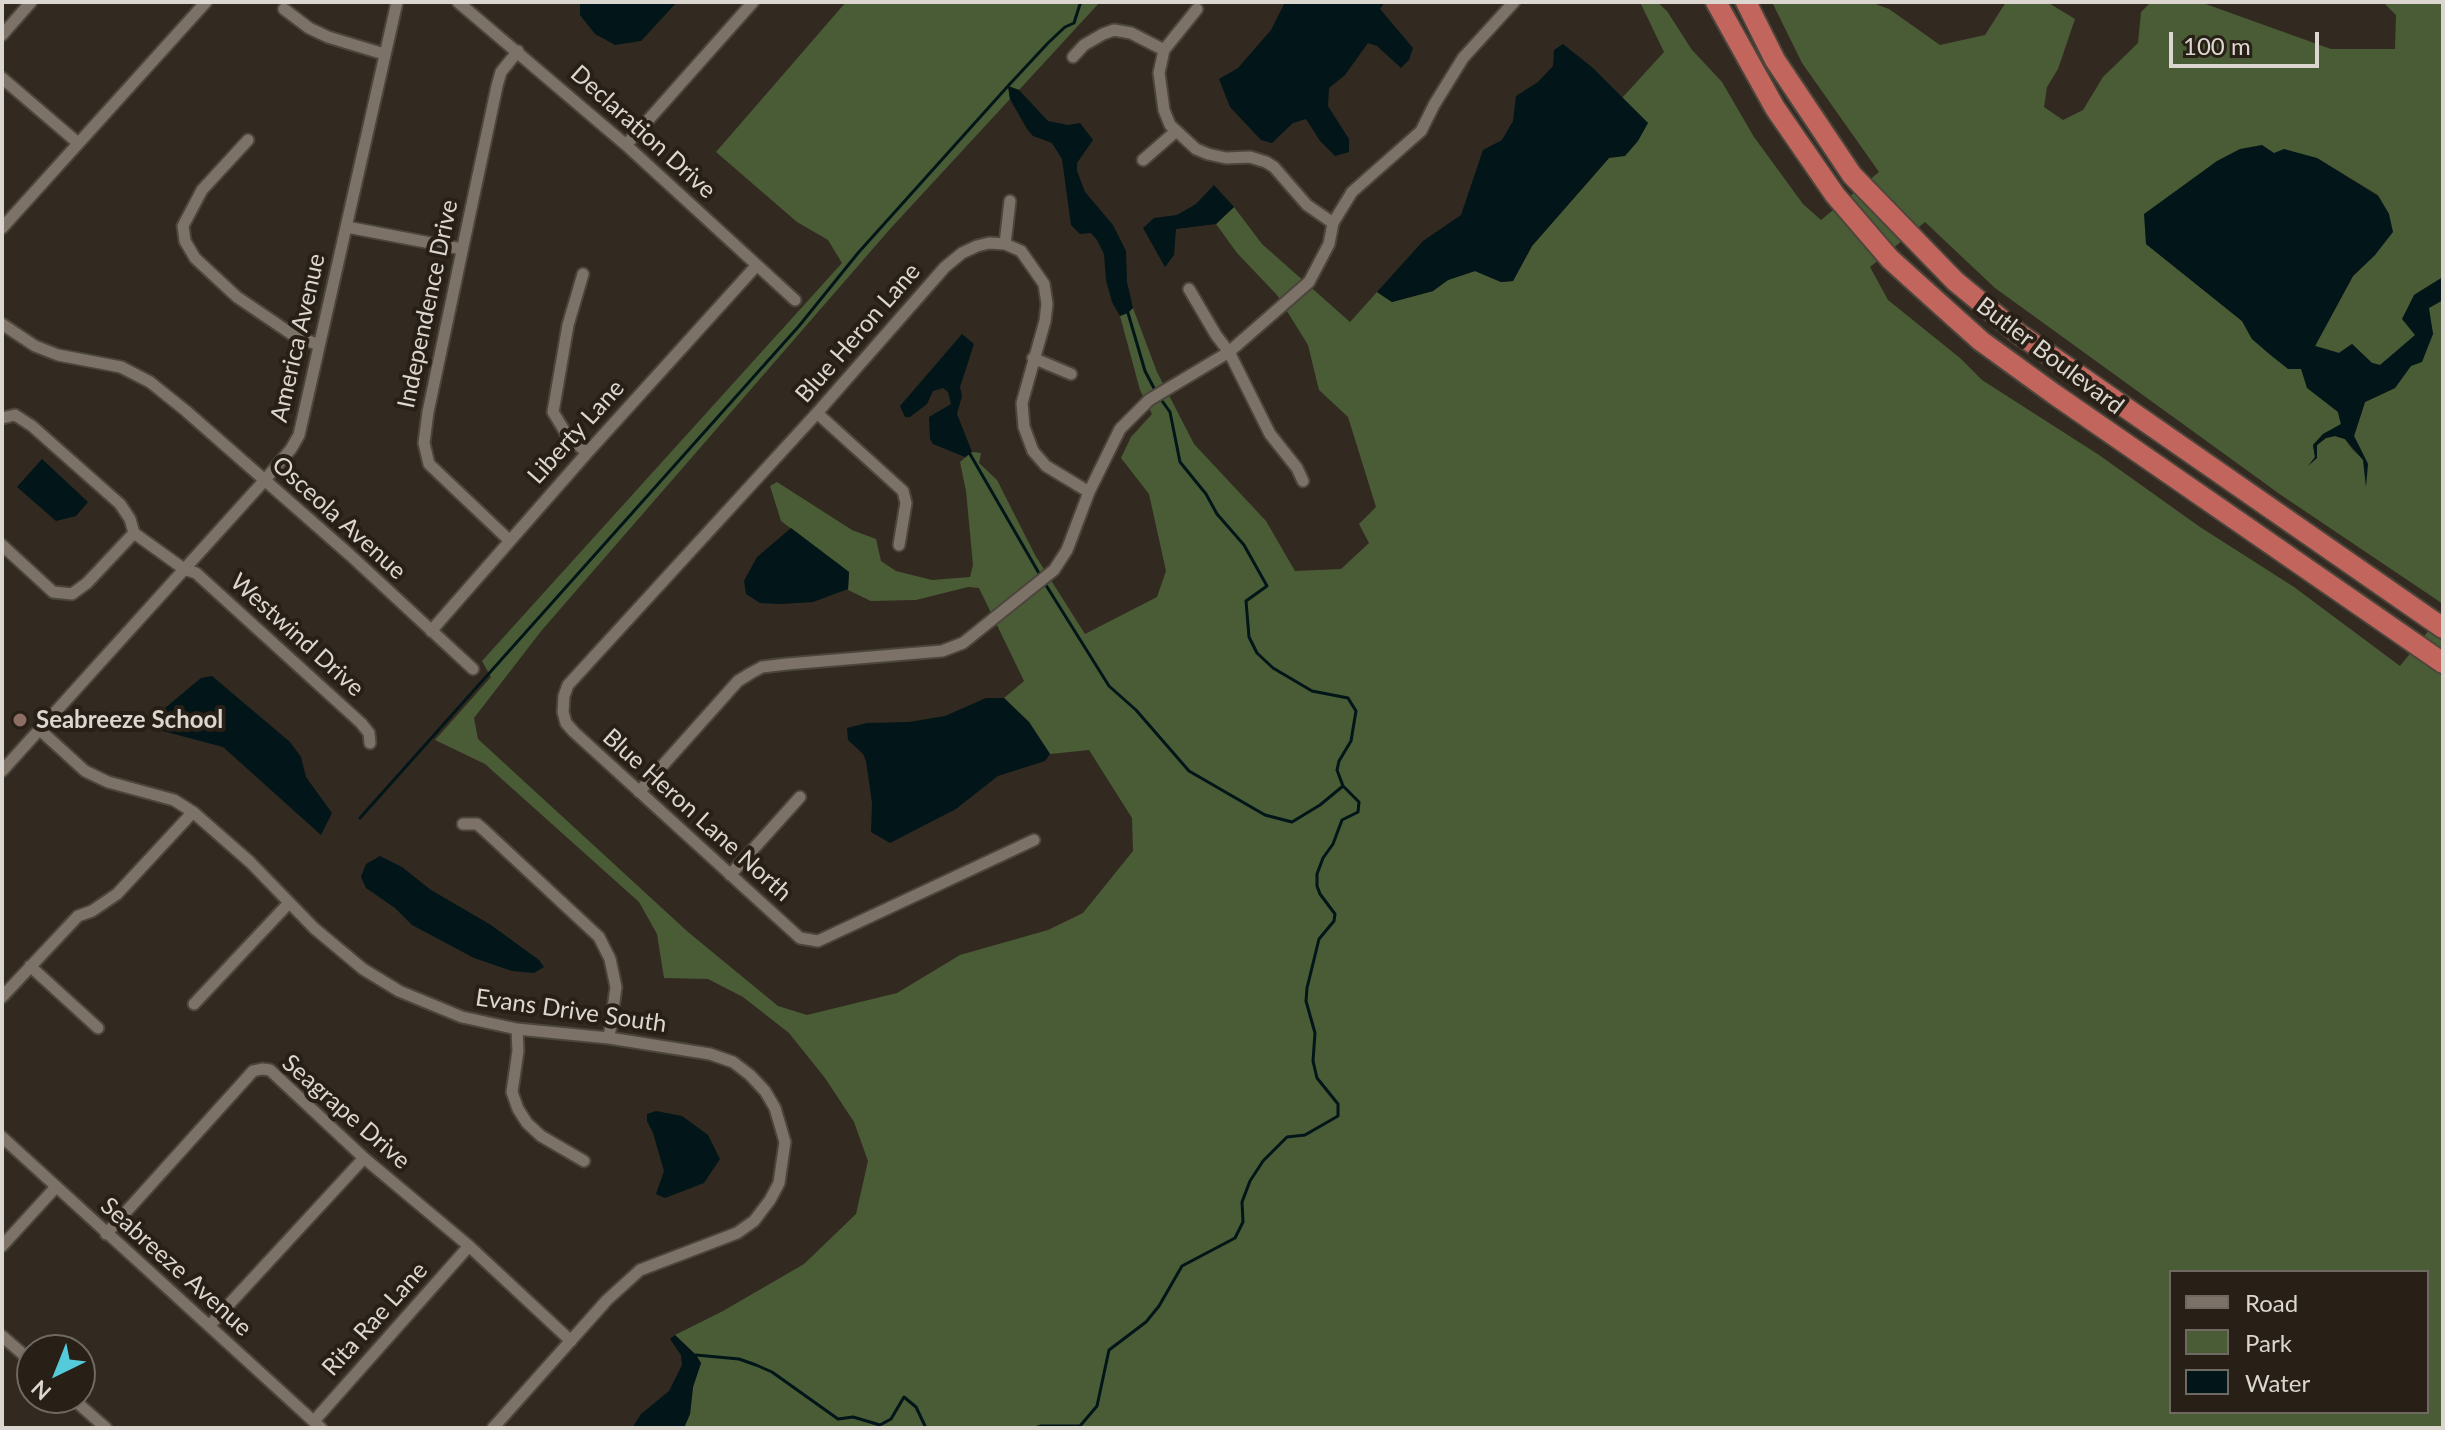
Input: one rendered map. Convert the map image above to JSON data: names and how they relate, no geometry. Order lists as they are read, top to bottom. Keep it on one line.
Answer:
{"streets":{"highway":["Butler Boulevard"],"street":["Declaration Drive","Independence Drive","Blue Heron Lane","America Avenue","Liberty Lane","Osceola Avenue","Westwind Drive","Blue Heron Lane North","Evans Drive South","Seagrape Drive","Seabreeze Avenue","Rita Rae Lane"]},"crossings":[["Declaration Drive","Independence Drive"],["Declaration Drive","Liberty Lane"],["Independence Drive","Liberty Lane"],["Blue Heron Lane","Blue Heron Lane North"],["America Avenue","Osceola Avenue"],["America Avenue","Westwind Drive"],["America Avenue","Evans Drive South"],["Liberty Lane","Osceola Avenue"],["Evans Drive South","Seagrape Drive"],["Seagrape Drive","Seabreeze Avenue"],["Seagrape Drive","Rita Rae Lane"],["Seabreeze Avenue","Rita Rae Lane"]],"places":["Seabreeze School"],"legend":["Road","Park","Water"],"scale_bar":"100 m","north":"bottom left"}
